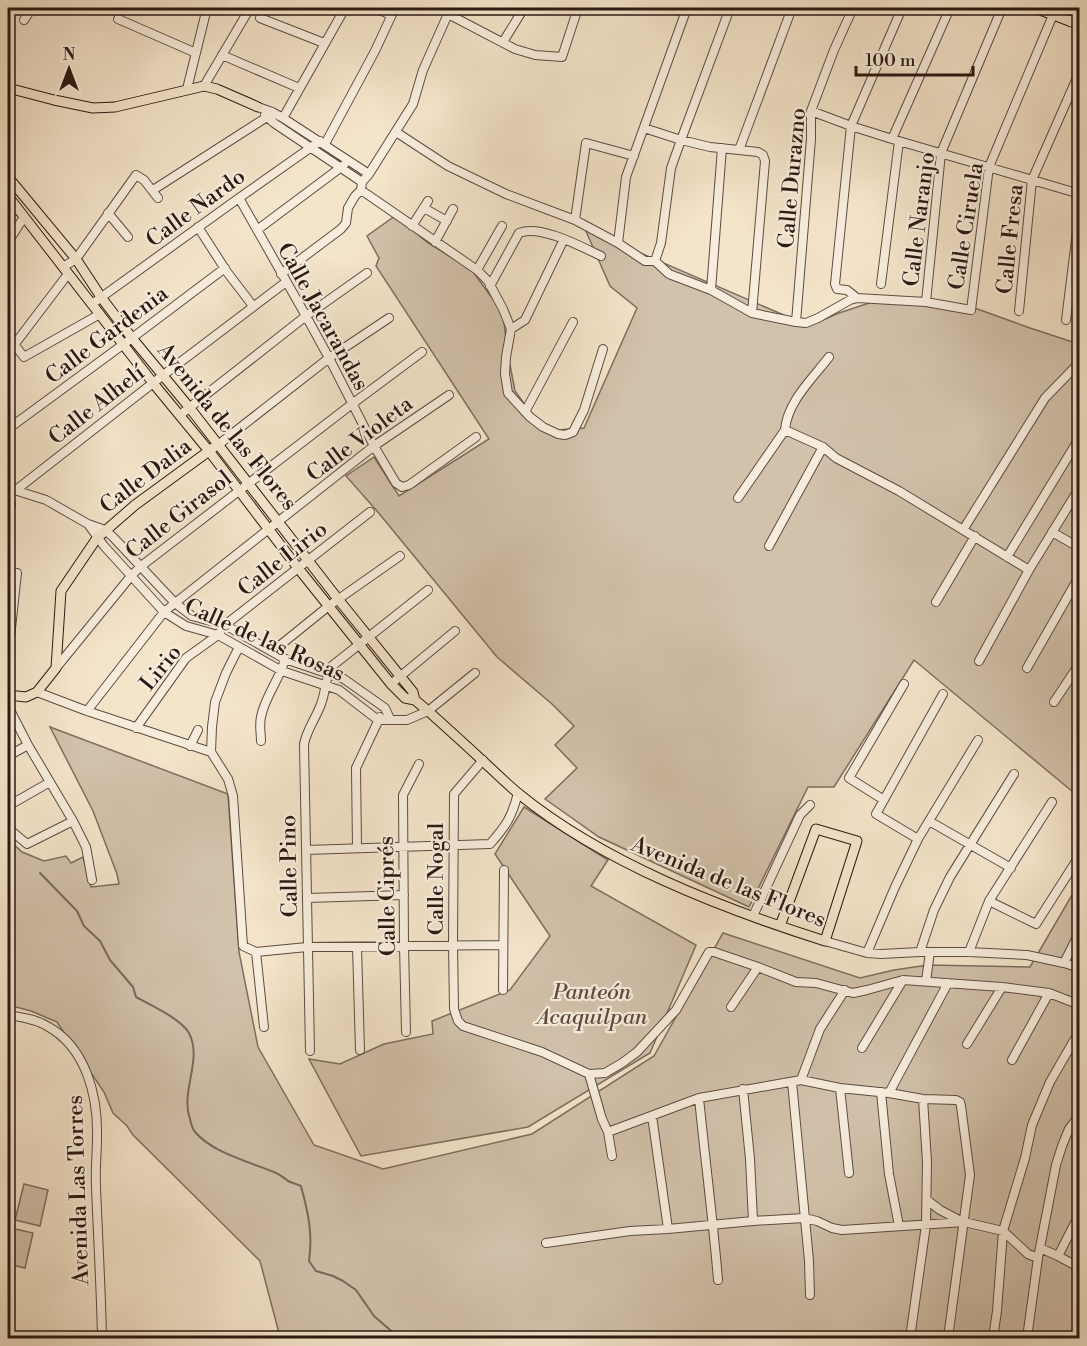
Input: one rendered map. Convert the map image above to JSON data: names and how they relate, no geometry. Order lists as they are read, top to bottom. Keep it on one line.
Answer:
{"streets":{"main road":["Avenida de las Flores","Calle Dalia","Calle Girasol"],"street":["Calle Durazno","Calle Nardo","Calle Naranjo","Calle Ciruela","Calle Fresa","Calle Jacarandas","Calle Gardenia","Calle Alhelí","Calle Violeta","Calle Lirio","Calle de las Rosas","Lirio","Calle Pino","Calle Nogal","Calle Ciprés","Avenida Las Torres"]},"crossings":[["Calle Nardo","Calle Jacarandas"],["Calle Nardo","Avenida de las Flores"],["Calle Naranjo","Calle Ciruela"],["Calle Jacarandas","Calle Alhelí"],["Calle Jacarandas","Calle Violeta"],["Calle Jacarandas","Calle Dalia"],["Calle Jacarandas","Calle Girasol"],["Calle Gardenia","Avenida de las Flores"],["Calle Alhelí","Avenida de las Flores"],["Calle Alhelí","Calle de las Rosas"],["Avenida de las Flores","Calle Violeta"],["Avenida de las Flores","Calle Dalia"],["Avenida de las Flores","Calle Girasol"],["Avenida de las Flores","Calle Lirio"],["Avenida de las Flores","Calle Nogal"],["Calle Violeta","Calle de las Rosas"],["Calle Dalia","Calle Girasol"],["Calle Dalia","Calle de las Rosas"],["Calle Girasol","Calle de las Rosas"],["Calle Lirio","Calle de las Rosas"],["Calle Lirio","Lirio"],["Calle de las Rosas","Lirio"],["Calle de las Rosas","Calle Pino"]],"parks":["Panteón Acaquilpan"],"scale_bar":"100 m","north":"top"}
